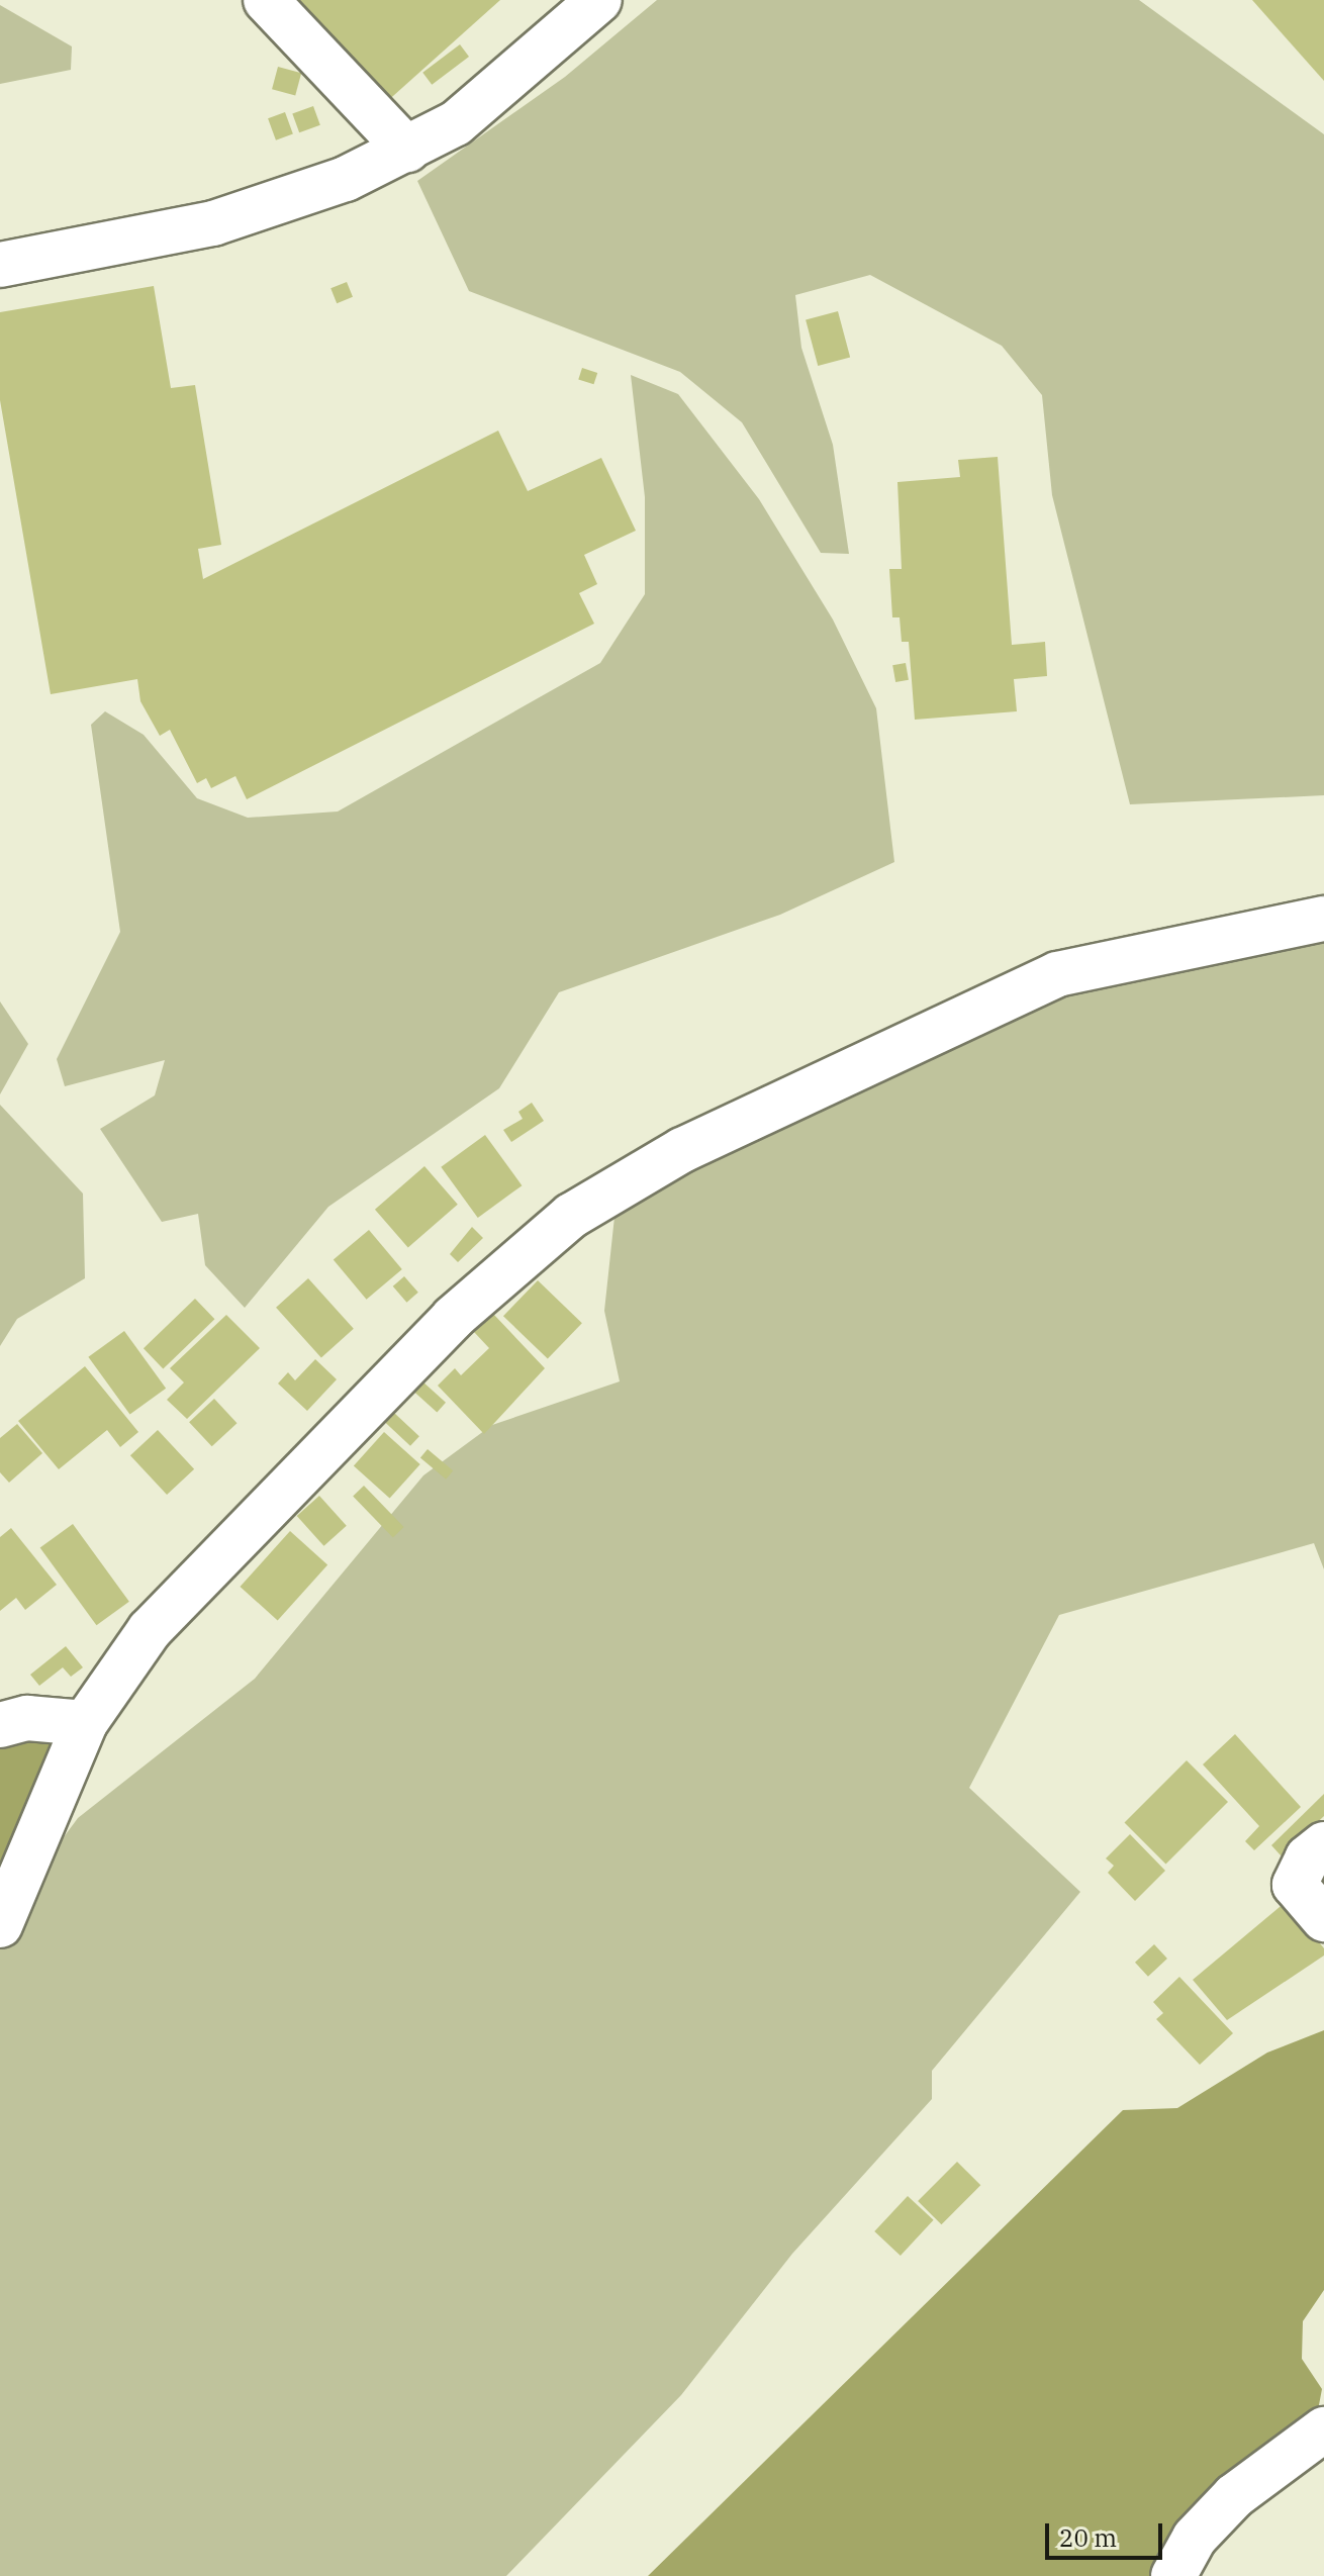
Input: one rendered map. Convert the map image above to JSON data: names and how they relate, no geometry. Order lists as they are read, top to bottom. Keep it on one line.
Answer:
{"scale_bar":"20 m"}
